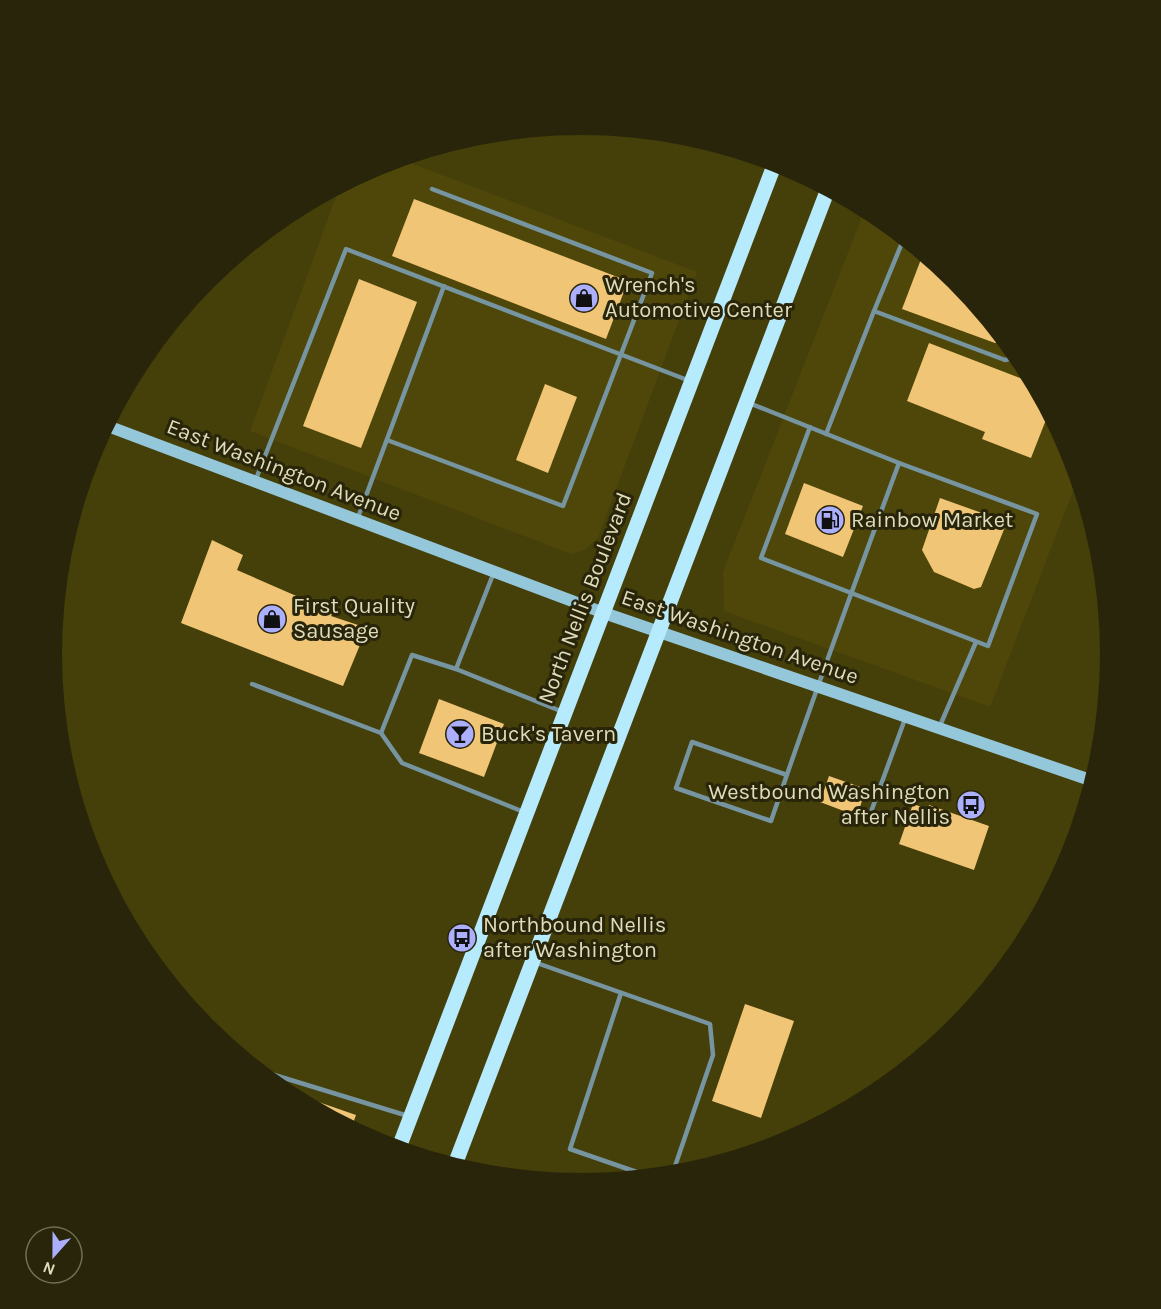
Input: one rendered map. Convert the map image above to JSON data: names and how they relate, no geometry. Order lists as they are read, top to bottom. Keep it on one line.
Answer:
{"streets":{"main road":["East Washington Avenue","North Nellis Boulevard"]},"crossings":[["East Washington Avenue","North Nellis Boulevard"]],"places":{"shop":["Wrench's Automotive Center","First Quality Sausage"],"fuel station":["Rainbow Market"],"bar":["Buck's Tavern"],"bus stop":["Westbound Washington after Nellis","Northbound Nellis after Washington"]},"north":"bottom"}
